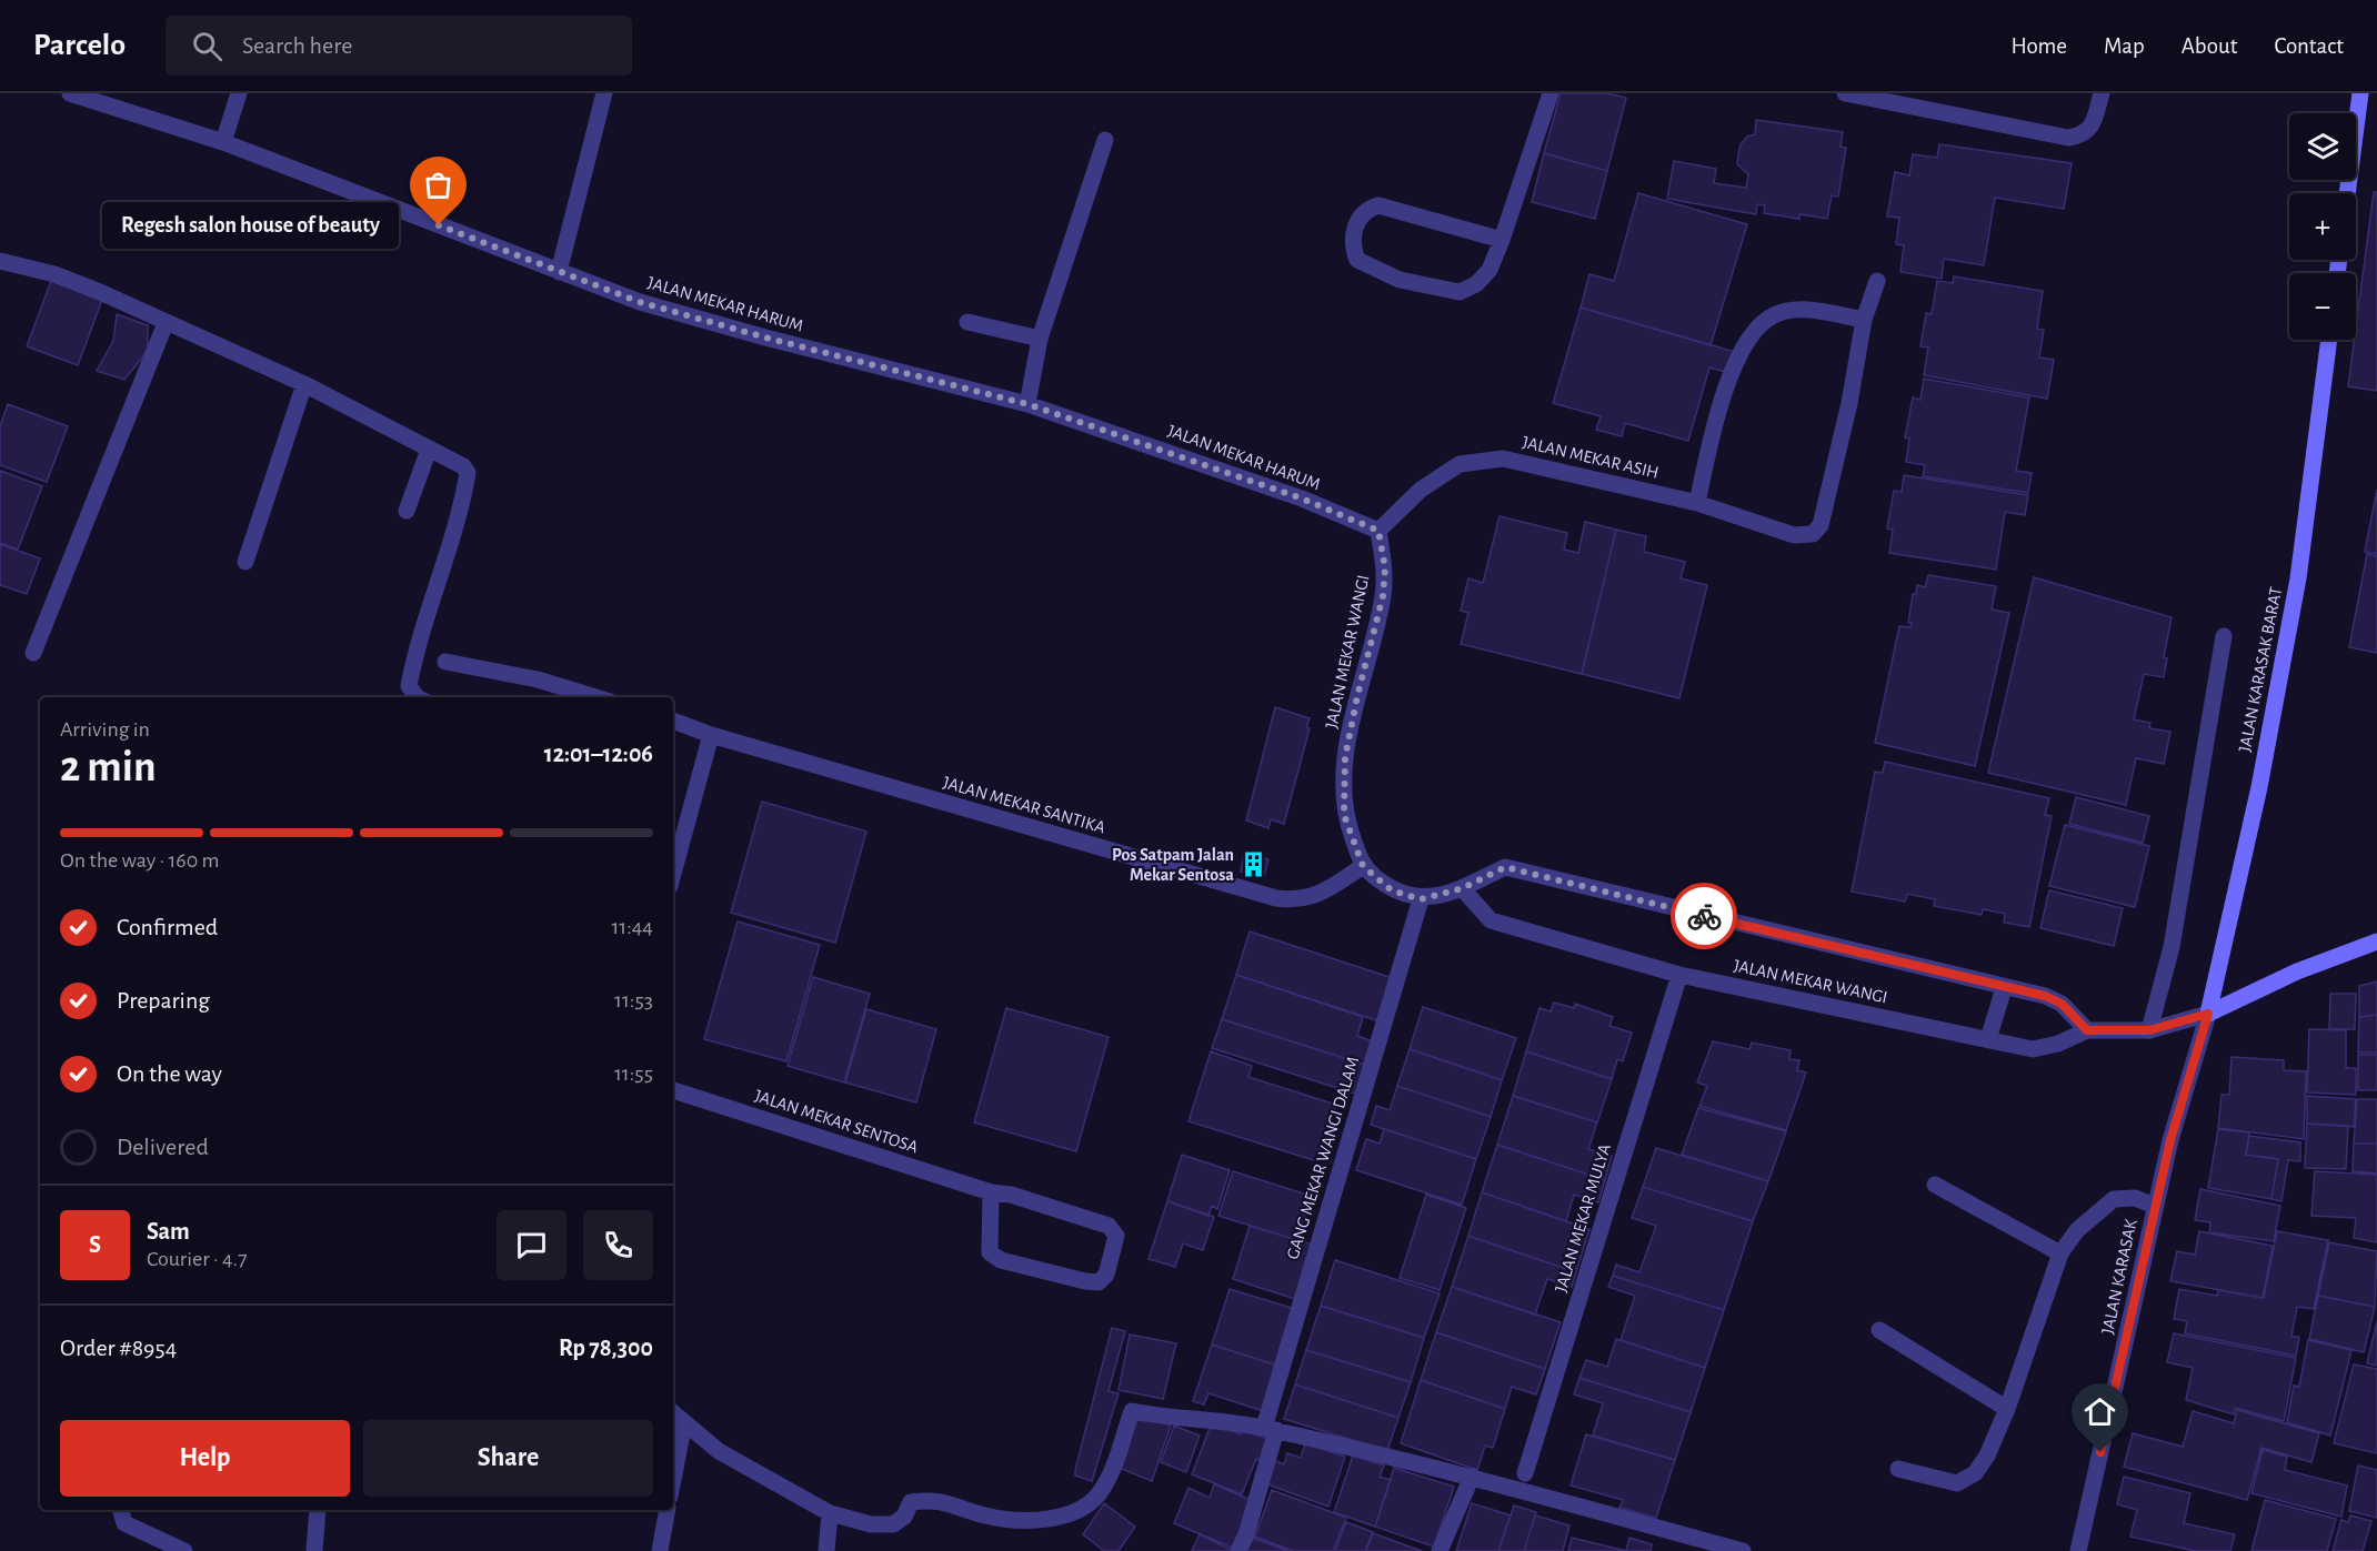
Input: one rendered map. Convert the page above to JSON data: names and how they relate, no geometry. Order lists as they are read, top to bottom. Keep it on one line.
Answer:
{"streets":{"street":["JALAN MEKAR HARUM","JALAN MEKAR ASIH","JALAN MEKAR WANGI","JALAN KARASAK BARAT","JALAN MEKAR SANTIKA","JALAN MEKAR SENTOSA","GANG MEKAR WANGI DALAM","JALAN MEKAR MULYA","JALAN KARASAK"]},"crossings":[["JALAN MEKAR HARUM","JALAN MEKAR ASIH"],["JALAN MEKAR HARUM","JALAN MEKAR WANGI"],["JALAN MEKAR ASIH","JALAN MEKAR WANGI"],["JALAN MEKAR WANGI","JALAN KARASAK BARAT"],["JALAN MEKAR WANGI","JALAN MEKAR SANTIKA"],["JALAN MEKAR WANGI","GANG MEKAR WANGI DALAM"],["JALAN MEKAR WANGI","JALAN MEKAR MULYA"],["JALAN MEKAR WANGI","JALAN KARASAK"],["JALAN KARASAK BARAT","JALAN KARASAK"]],"places":{"other":["Regesh salon house of beauty"],"building":["Pos Satpam Jalan Mekar Sentosa"]},"page":{"header":"Parcelo","search":"Search here","nav":["Home","Map","About","Contact"],"map_buttons":["+","−"],"bubble":"Regesh salon house of beauty","heading":["2 min","Arriving in","12:01–12:06"],"panel":["Sam","Courier · 4.7","Order #8954","Rp 78,300"],"bar":"On the way · 160 m","list":[["Confirmed","11:44"],["Preparing","11:53"],["On the way","11:55"],"Delivered"],"round":"S","buttons":["Help","Share"]}}
